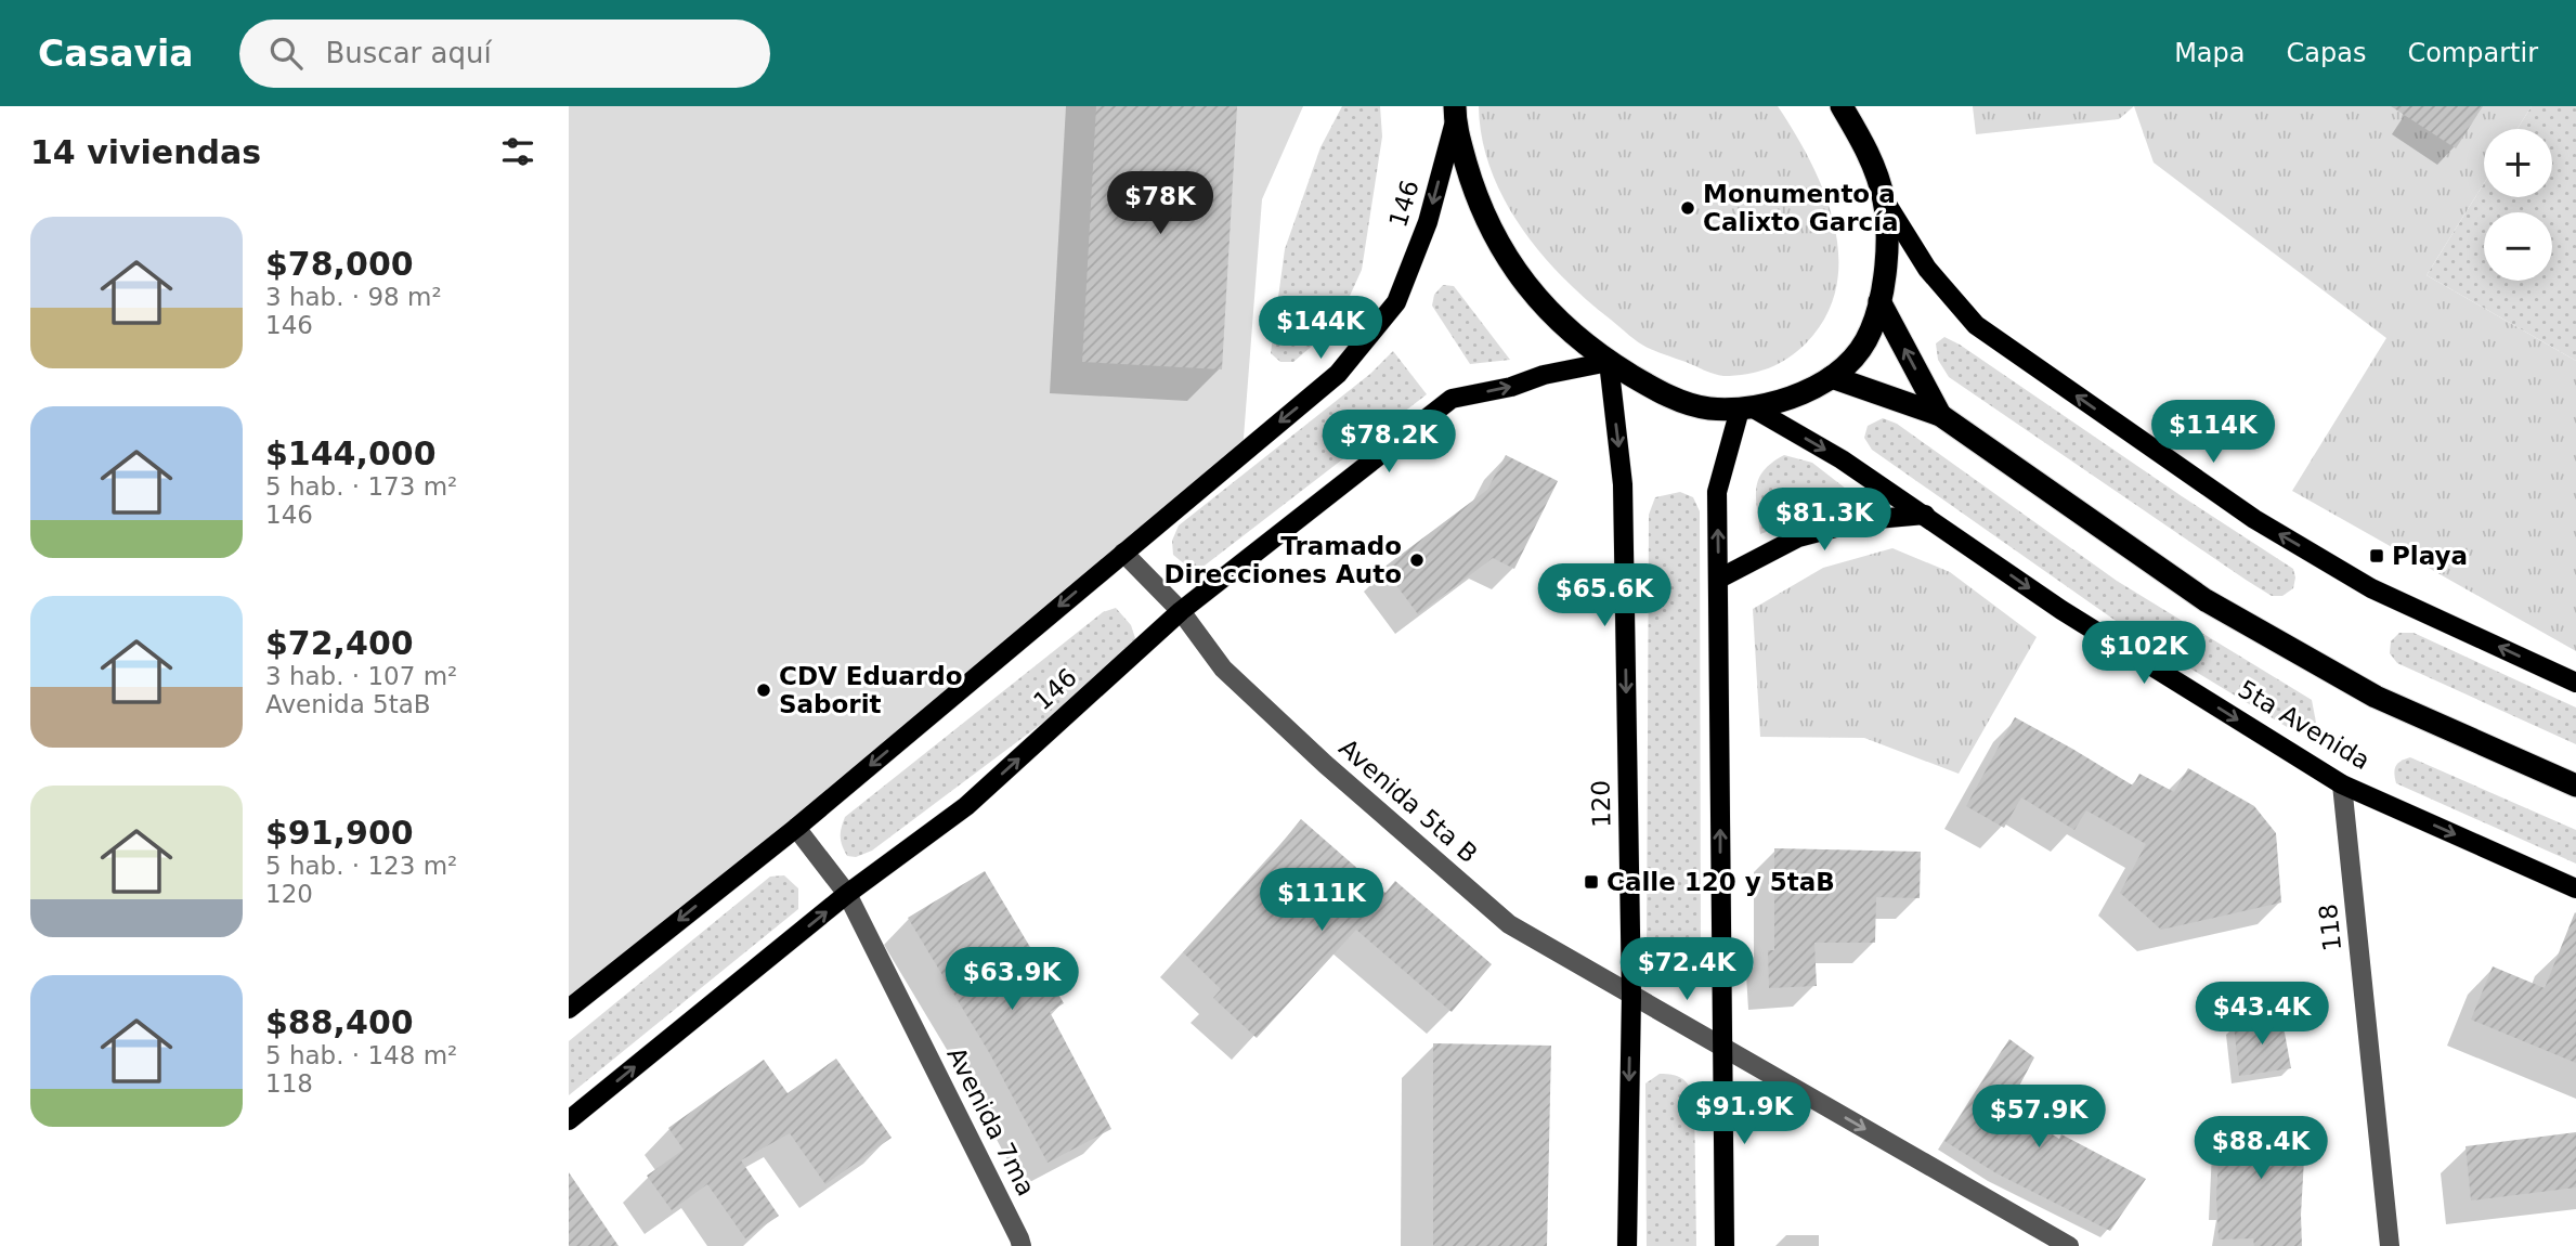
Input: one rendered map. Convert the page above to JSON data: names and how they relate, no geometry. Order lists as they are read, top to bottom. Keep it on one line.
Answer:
{"streets":{"main road":["146","5ta Avenida","120"],"street":["Avenida 5ta B","118","Avenida 7ma"]},"crossings":[["146","Avenida 5ta B"],["146","120"],["146","Avenida 7ma"],["5ta Avenida","118"],["Avenida 5ta B","120"]],"one_way":["5ta Avenida"],"places":{"other":["Monumento a Calixto García","Tramado Direcciones Auto","CDV Eduardo Saborit"],"transit":["Playa","Calle 120 y 5taB"]},"page":{"header":"Casavia","search":"Buscar aquí","nav":["Mapa","Capas","Compartir"],"heading":"14 viviendas","map_buttons":["+","−"],"price":["$78K","$144K","$114K","$78.2K","$81.3K","$65.6K","$102K","$111K","$72.4K","$63.9K","$43.4K","$91.9K","$57.9K","$88.4K"],"list":[{"name":"$78,000","note":"3 hab. · 98 m² · 146"},{"name":"$144,000","note":"5 hab. · 173 m² · 146"},{"name":"$72,400","note":"3 hab. · 107 m² · Avenida 5taB"},{"name":"$91,900","note":"5 hab. · 123 m² · 120"},{"name":"$88,400","note":"5 hab. · 148 m² · 118"}]}}
